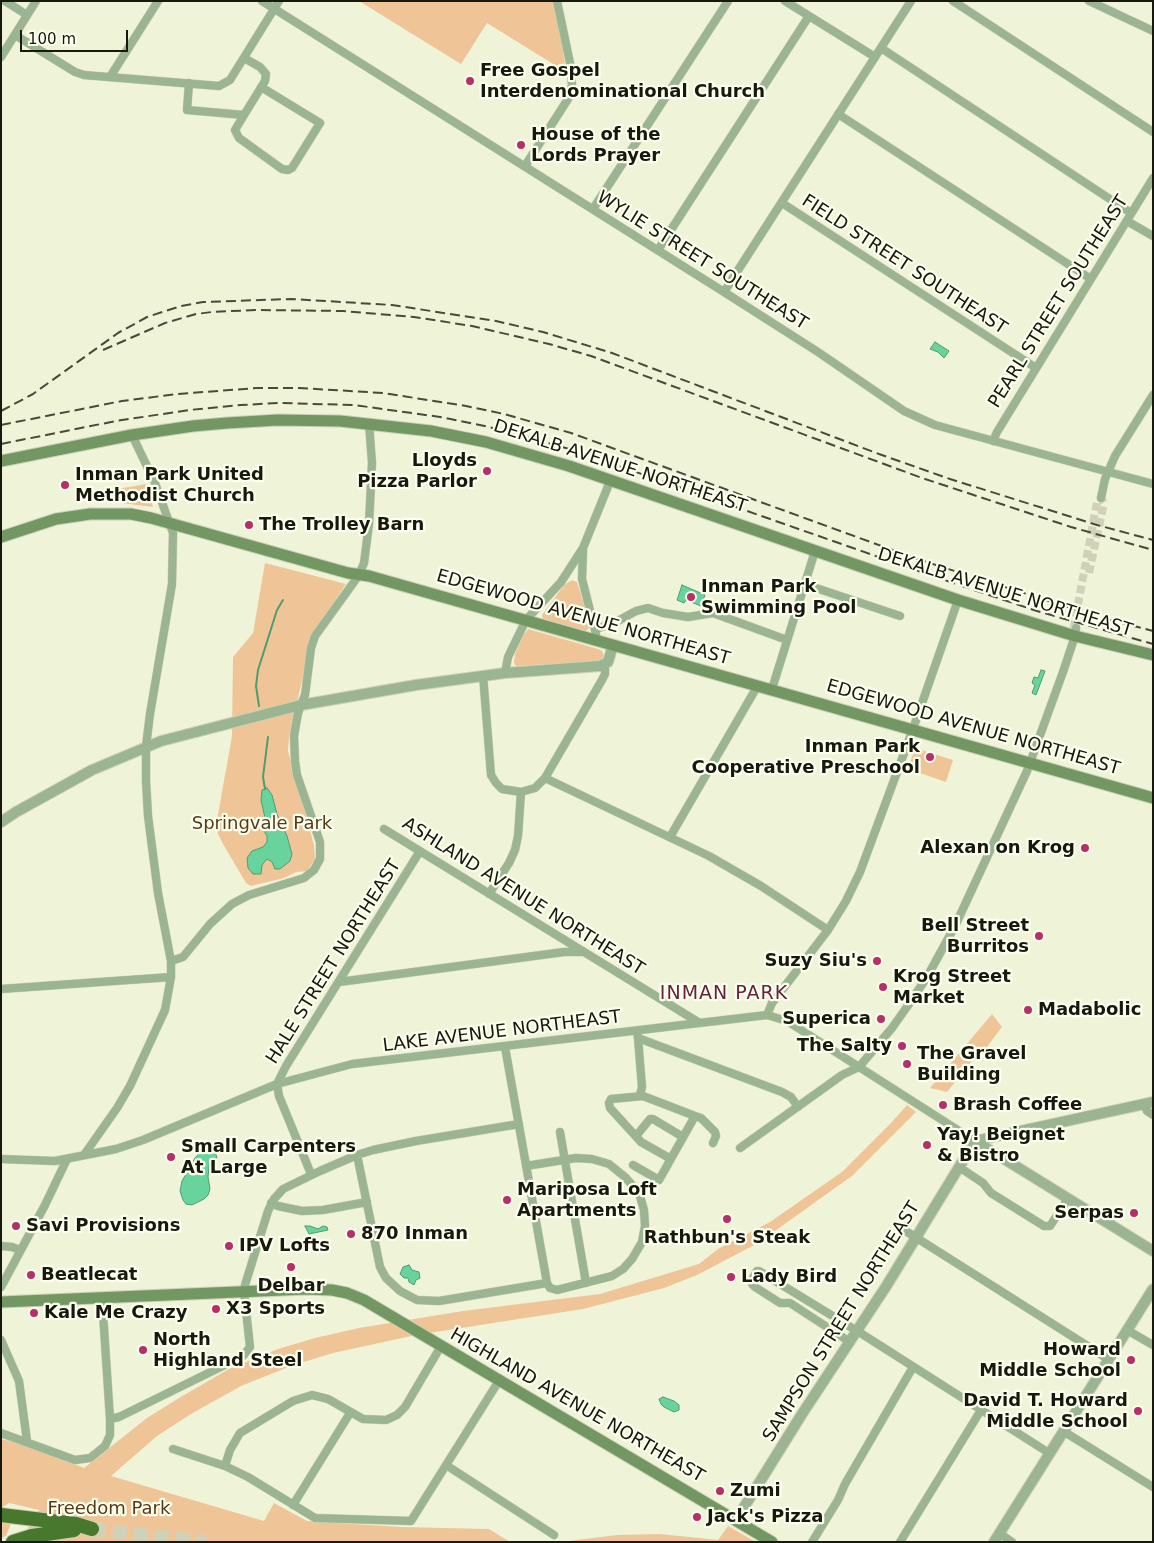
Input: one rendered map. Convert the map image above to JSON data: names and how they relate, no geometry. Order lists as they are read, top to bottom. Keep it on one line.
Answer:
{"streets":{"main road":["DEKALB AVENUE NORTHEAST","EDGEWOOD AVENUE NORTHEAST","HIGHLAND AVENUE NORTHEAST"],"street":["WYLIE STREET SOUTHEAST","FIELD STREET SOUTHEAST","PEARL STREET SOUTHEAST","ASHLAND AVENUE NORTHEAST","HALE STREET NORTHEAST","LAKE AVENUE NORTHEAST","SAMPSON STREET NORTHEAST"]},"crossings":[["WYLIE STREET SOUTHEAST","PEARL STREET SOUTHEAST"],["FIELD STREET SOUTHEAST","PEARL STREET SOUTHEAST"],["ASHLAND AVENUE NORTHEAST","HALE STREET NORTHEAST"],["ASHLAND AVENUE NORTHEAST","LAKE AVENUE NORTHEAST"],["HALE STREET NORTHEAST","LAKE AVENUE NORTHEAST"],["LAKE AVENUE NORTHEAST","SAMPSON STREET NORTHEAST"],["SAMPSON STREET NORTHEAST","HIGHLAND AVENUE NORTHEAST"]],"districts":["INMAN PARK"],"parks":["Springvale Park","Freedom Park"],"places":["Free Gospel Interdenominational Church","House of the Lords Prayer","Lloyds Pizza Parlor","Inman Park United Methodist Church","The Trolley Barn","Inman Park Swimming Pool","Inman Park Cooperative Preschool","Alexan on Krog","Bell Street Burritos","Suzy Siu's","Krog Street Market","Madabolic","Superica","The Salty","The Gravel Building","Brash Coffee","Yay! Beignet & Bistro","Small Carpenters At Large","Mariposa Loft Apartments","Serpas","Rathbun's Steak","Savi Provisions","870 Inman","IPV Lofts","Delbar","Beatlecat","Lady Bird","X3 Sports","Kale Me Crazy","North Highland Steel","Howard Middle School","David T. Howard Middle School","Zumi","Jack's Pizza"],"scale_bar":"100 m"}
